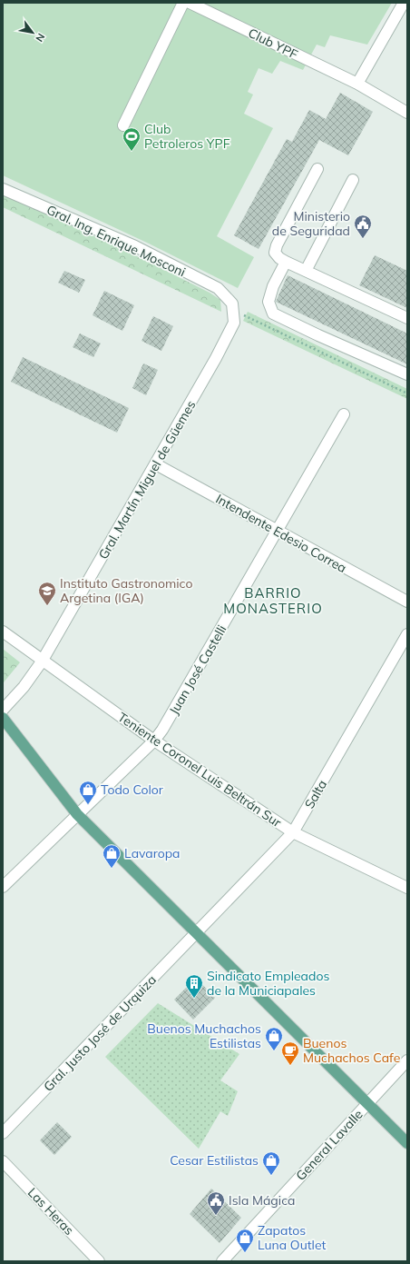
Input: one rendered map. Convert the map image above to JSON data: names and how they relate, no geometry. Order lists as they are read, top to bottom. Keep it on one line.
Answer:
{"streets":{"street":["Club YPF","Gral. Ing. Enrique Mosconi","Gral. Martín Miguel de Güemes","Intendente Edesio Correa","Juan José Castelli","Teniente Coronel Luis Beltrán Sur","Salta","Gral. Justo José de Urquiza","General Lavalle","Las Heras"]},"crossings":[["Gral. Ing. Enrique Mosconi","Gral. Martín Miguel de Güemes"],["Gral. Martín Miguel de Güemes","Intendente Edesio Correa"],["Gral. Martín Miguel de Güemes","Teniente Coronel Luis Beltrán Sur"],["Intendente Edesio Correa","Juan José Castelli"],["Juan José Castelli","Teniente Coronel Luis Beltrán Sur"],["Teniente Coronel Luis Beltrán Sur","Salta"],["Salta","Gral. Justo José de Urquiza"]],"districts":["BARRIO MONASTERIO"],"places":{"sports":["Club Petroleros YPF"],"public building":["Ministerio de Seguridad","Isla Mágica"],"school or university":["Instituto Gastronomico Argetina (IGA)"],"shop":["Todo Color","Lavaropa","Buenos Muchachos Estilistas","Cesar Estilistas","Zapatos Luna Outlet"],"building":["Sindicato Empleados de la Municiapales"],"cafe":["Buenos Muchachos Cafe"]},"north":"bottom right"}
